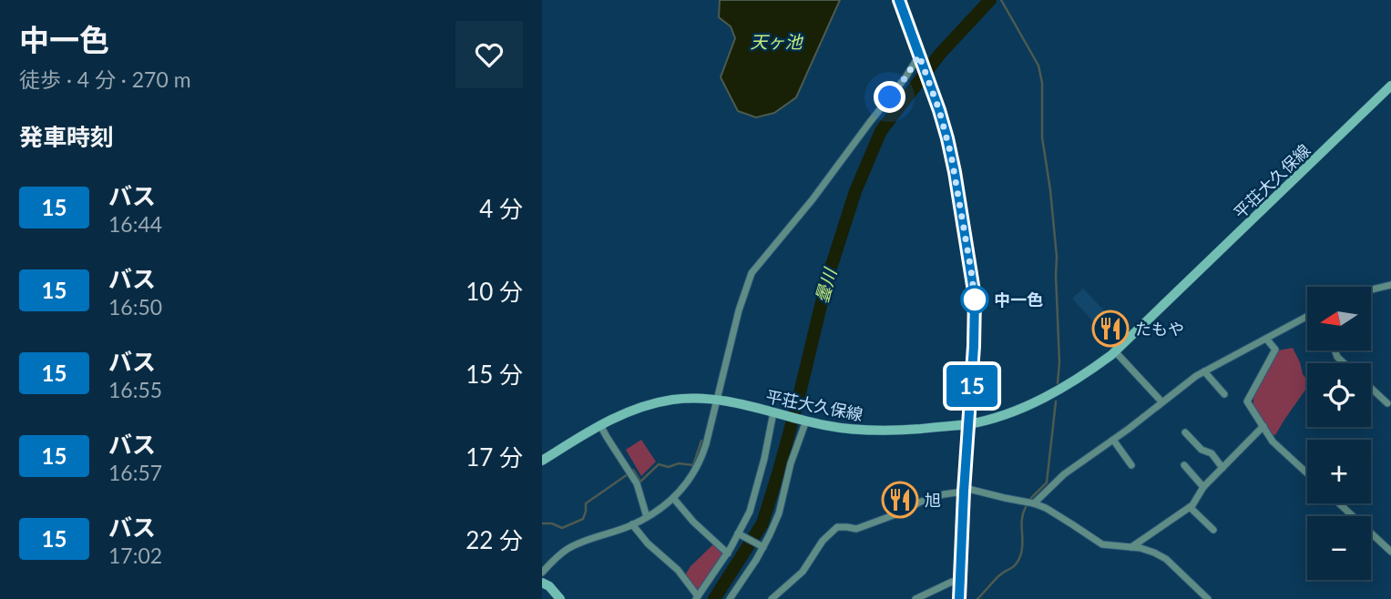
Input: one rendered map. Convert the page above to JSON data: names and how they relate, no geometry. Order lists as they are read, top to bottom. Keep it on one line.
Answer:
{"streets":{"main road":["平荘大久保線"]},"water":["天ヶ池","曇川"],"places":{"other":["中一色"],"restaurant":["たもや","旭"]},"lines":["bus line 15"],"north":"left","page":{"heading":[["中一色","徒歩 · 4 分 · 270 m"],"発車時刻"],"on_map":"15","list":[{"mark":"15","name":"バス","note":"16:44","value":"4 分"},{"mark":"15","name":"バス","note":"16:50","value":"10 分"},{"mark":"15","name":"バス","note":"16:55","value":"15 分"},{"mark":"15","name":"バス","note":"16:57","value":"17 分"},{"mark":"15","name":"バス","note":"17:02","value":"22 分"}],"map_buttons":["+","−"]}}
